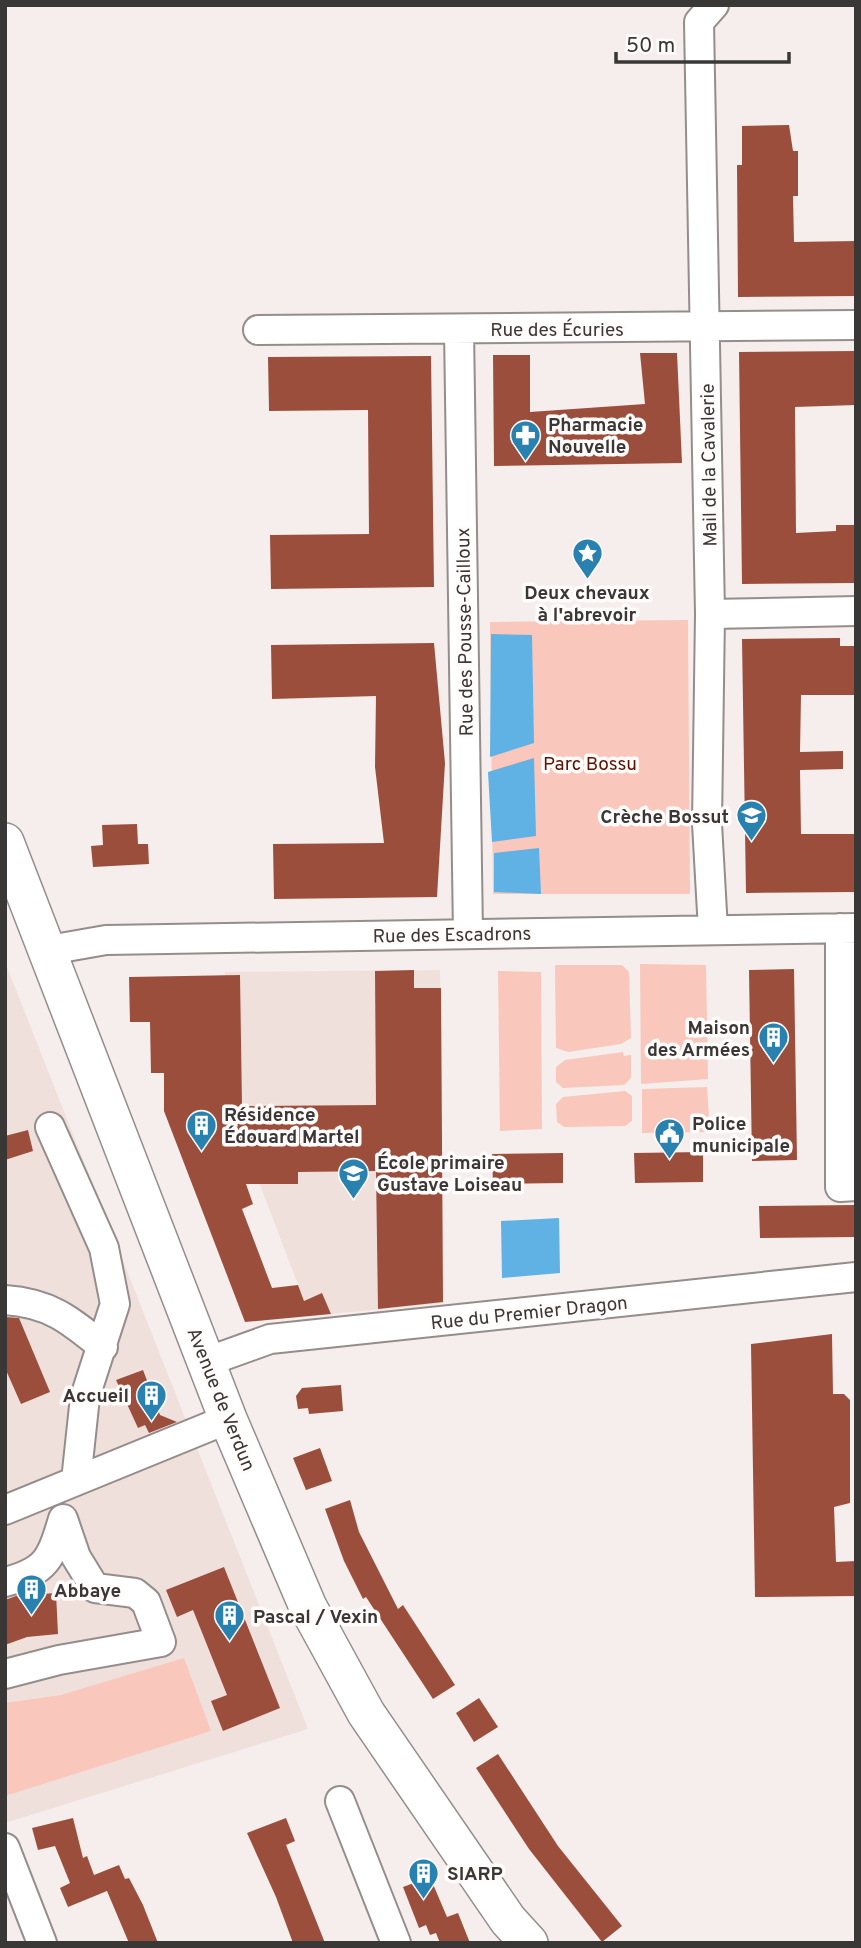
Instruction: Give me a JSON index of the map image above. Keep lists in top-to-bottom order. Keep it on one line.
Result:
{"streets":{"main road":["Avenue de Verdun"],"street":["Rue des Écuries","Mail de la Cavalerie","Rue des Pousse-Cailloux","Rue des Escadrons","Rue du Premier Dragon"]},"crossings":[["Rue des Écuries","Mail de la Cavalerie"],["Rue des Écuries","Rue des Pousse-Cailloux"],["Mail de la Cavalerie","Rue des Escadrons"],["Rue des Pousse-Cailloux","Rue des Escadrons"],["Rue des Escadrons","Avenue de Verdun"],["Rue du Premier Dragon","Avenue de Verdun"]],"parks":["Parc Bossu"],"places":{"pharmacy":["Pharmacie Nouvelle"],"place":["Deux chevaux à l'abrevoir"],"school or university":["Crèche Bossut","École primaire Gustave Loiseau"],"building":["Maison des Armées","Résidence Édouard Martel","Accueil","Abbaye","Pascal / Vexin","SIARP"],"public building":["Police municipale"]},"scale_bar":"50 m"}
